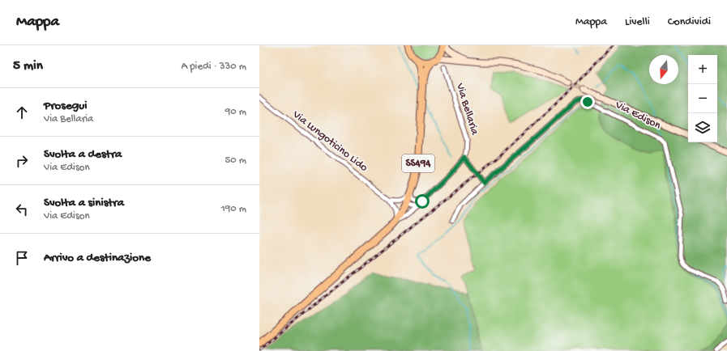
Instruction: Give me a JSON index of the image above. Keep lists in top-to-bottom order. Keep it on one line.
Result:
{"streets":{"main road":["SS494"],"street":["Via Bellaria","Via Edison","Via Lungoticino Lido"]},"north":"bottom","page":{"header":"Mappa","nav":["Mappa","Livelli","Condividi"],"heading":["5 min","A piedi · 330 m"],"map_buttons":["+","−"],"list":[["Prosegui","Via Bellaria","90 m"],["Svolta a destra","Via Edison","50 m"],["Svolta a sinistra","Via Edison","190 m"],"Arrivo a destinazione"]}}
